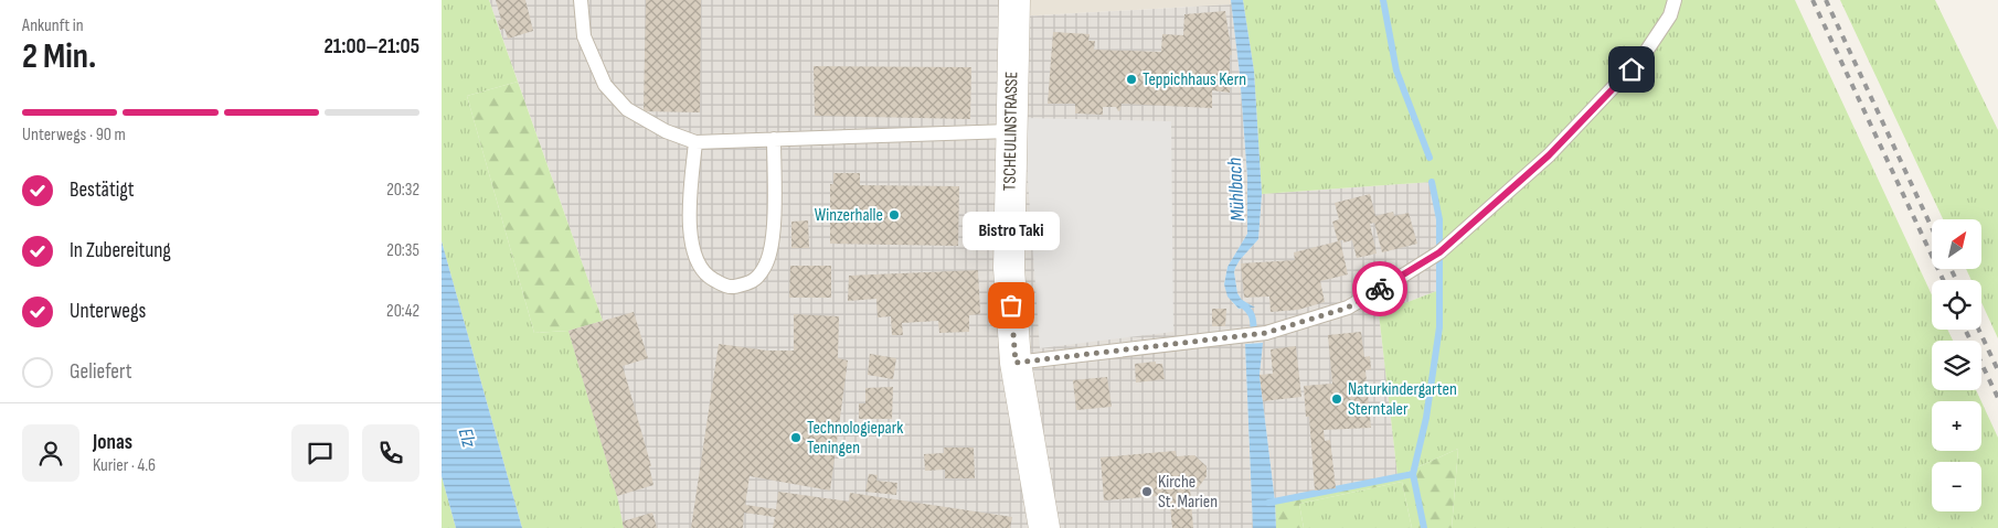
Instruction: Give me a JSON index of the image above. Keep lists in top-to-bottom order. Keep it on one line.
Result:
{"streets":{"street":["TSCHEULINSTRASSE"]},"water":["Mühlbach","Elz"],"places":["Teppichhaus Kern","Winzerhalle","Bistro Taki","Naturkindergarten Sterntaler","Technologiepark Teningen","Kirche St. Marien"],"north":"top right","page":{"heading":["2 Min.","Ankunft in","21:00–21:05"],"panel":["Jonas","Kurier · 4.6"],"bar":"Unterwegs · 90 m","list":[["Bestätigt","20:32"],["In Zubereitung","20:35"],["Unterwegs","20:42"],"Geliefert"],"bubble":"Bistro Taki","map_buttons":["+","−"]}}
